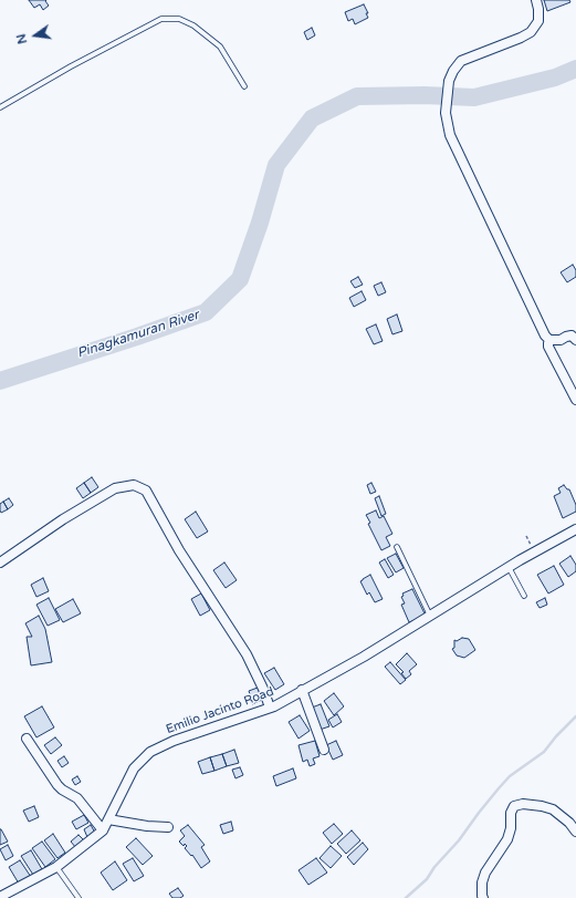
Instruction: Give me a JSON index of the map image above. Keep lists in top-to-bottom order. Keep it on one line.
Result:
{"streets":{"street":["Emilio Jacinto Road"]},"water":["Pinagkamuran River"],"north":"left"}
